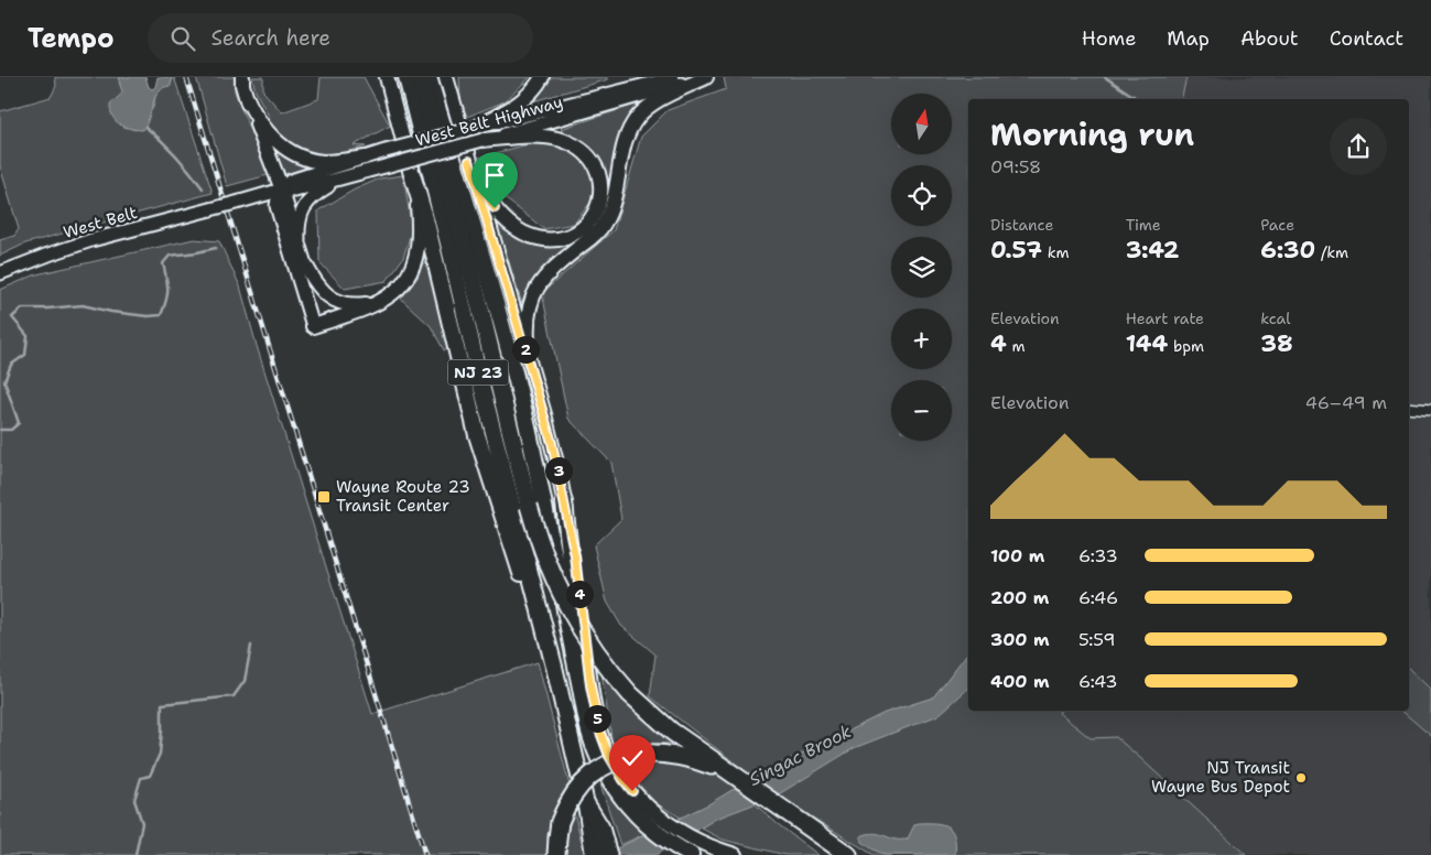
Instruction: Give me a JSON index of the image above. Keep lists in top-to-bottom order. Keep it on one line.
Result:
{"streets":{"highway":["NJ 23"],"main road":["West Belt Highway","West Belt"]},"crossings":[["West Belt Highway","West Belt"]],"water":["Singac Brook"],"places":{"transit":["Wayne Route 23 Transit Center"],"other":["NJ Transit Wayne Bus Depot"]},"north":"top","page":{"header":"Tempo","search":"Search here","nav":["Home","Map","About","Contact"],"map_buttons":["+","−"],"heading":["Morning run","09:58"],"stats":[["Distance","0.57 km"],["Time","3:42"],["Pace","6:30 /km"],["Elevation","4 m"],["Heart rate","144 bpm"],["kcal","38"]],"pins":["2","3","4","5"],"chart":["Elevation","46–49 m"],"list":[{"name":"100 m","note":"6:33"},{"name":"200 m","note":"6:46"},{"name":"300 m","note":"5:59"},{"name":"400 m","note":"6:43"}]}}
